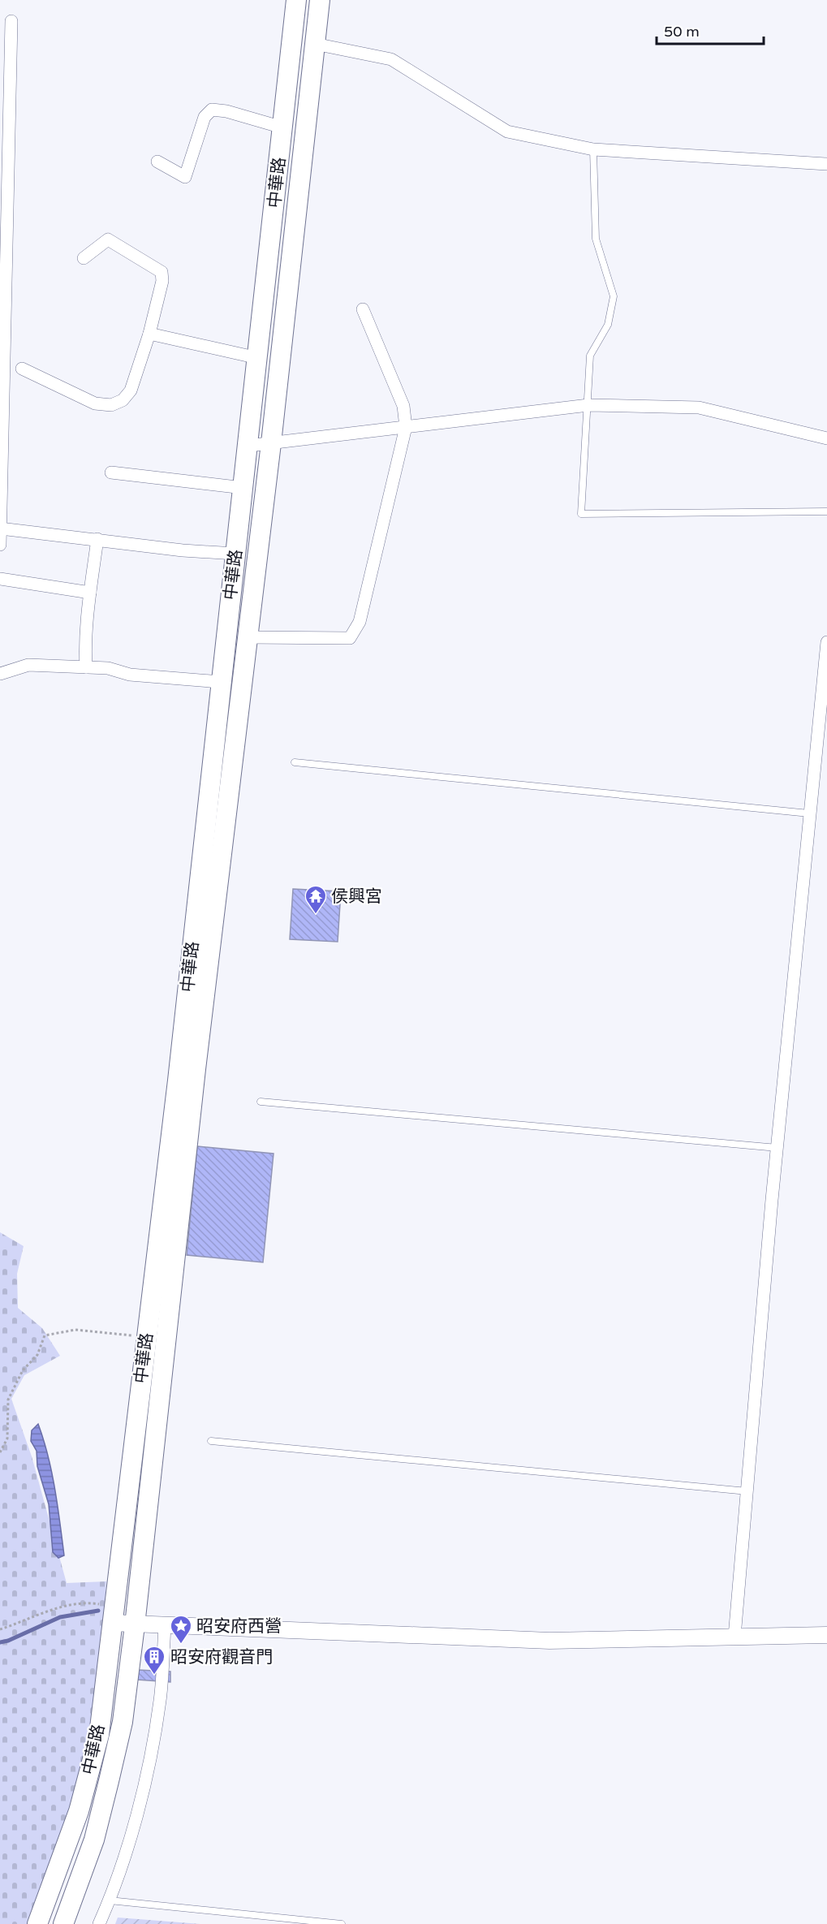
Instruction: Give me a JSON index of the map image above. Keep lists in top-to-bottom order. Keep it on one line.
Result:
{"streets":{"main road":["中華路"]},"places":{"temple":["侯興宮"],"place":["昭安府西營"],"building":["昭安府觀音門"]},"scale_bar":"50 m"}
